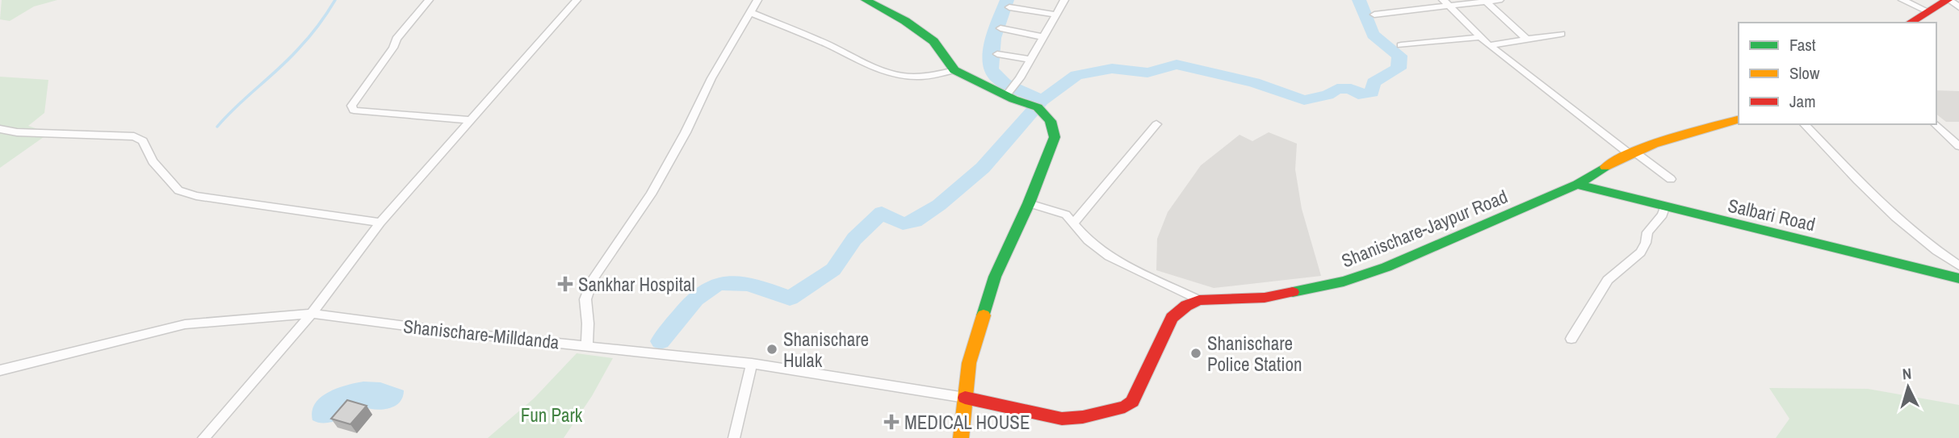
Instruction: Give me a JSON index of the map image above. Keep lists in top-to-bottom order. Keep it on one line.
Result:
{"streets":{"street":["Salbari Road","Shanischare-Jaypur Road","Shanischare-Milldanda"]},"crossings":[["Salbari Road","Shanischare-Jaypur Road"],["Shanischare-Jaypur Road","Shanischare-Milldanda"]],"parks":["Fun Park"],"places":{"health":["Sankhar Hospital","MEDICAL HOUSE"],"other":["Shanischare Hulak","Shanischare Police Station"]},"legend":["Fast","Slow","Jam"],"north":"top"}
